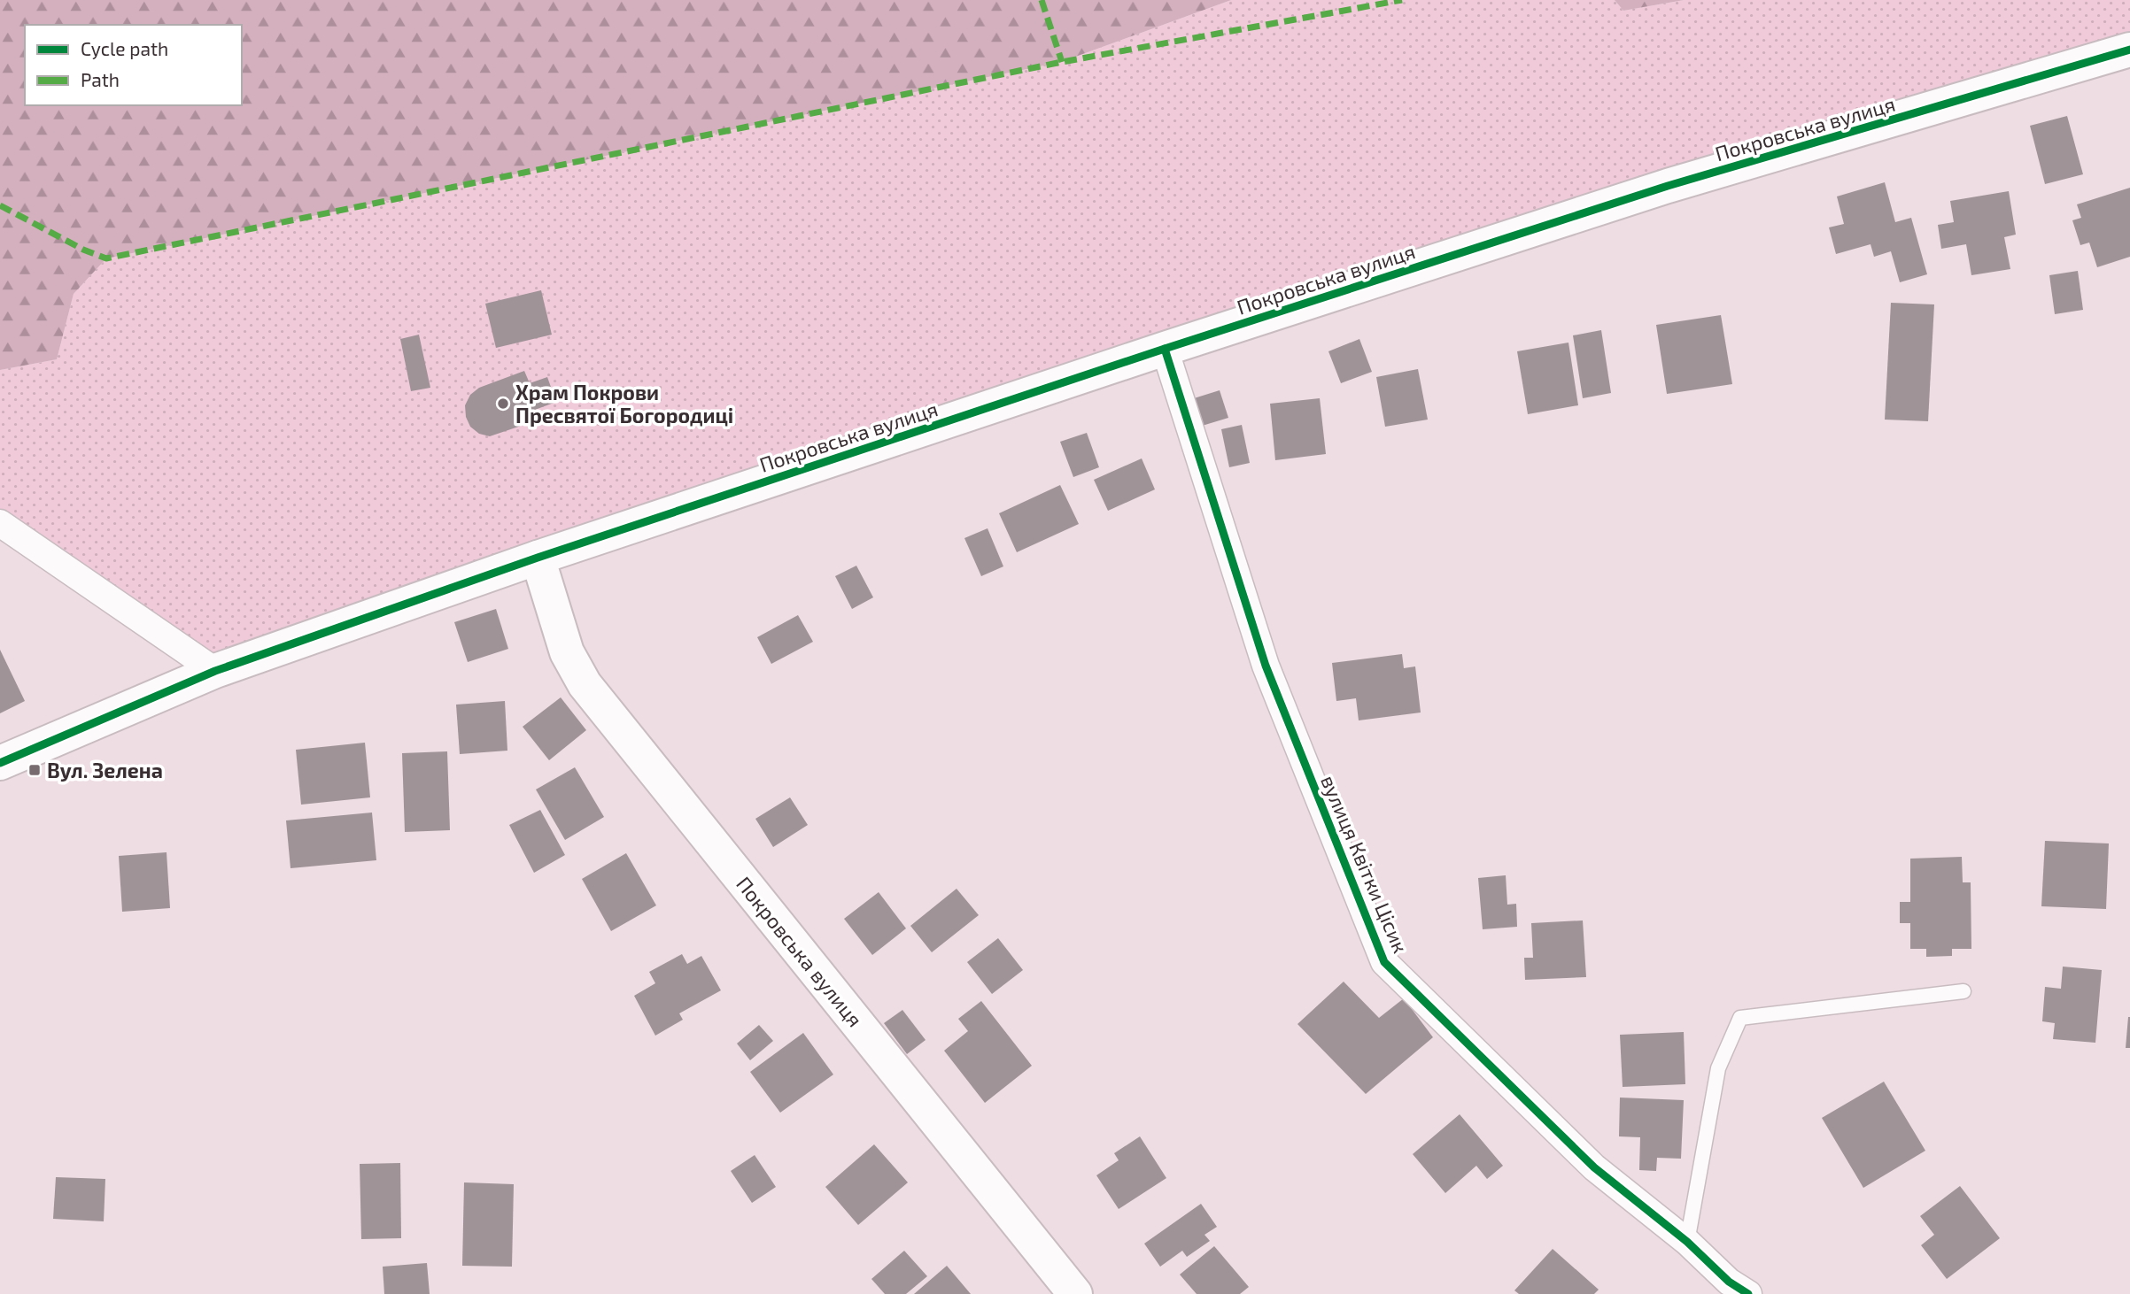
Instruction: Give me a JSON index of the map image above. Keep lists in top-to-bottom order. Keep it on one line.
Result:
{"streets":{"street":["Покровська вулиця","вулиця Квітки Цісик"]},"crossings":[["Покровська вулиця","вулиця Квітки Цісик"]],"places":{"other":["Храм Покрови Пресвятої Богородиці"],"transit":["Вул. Зелена"]},"legend":["Cycle path","Path"]}
